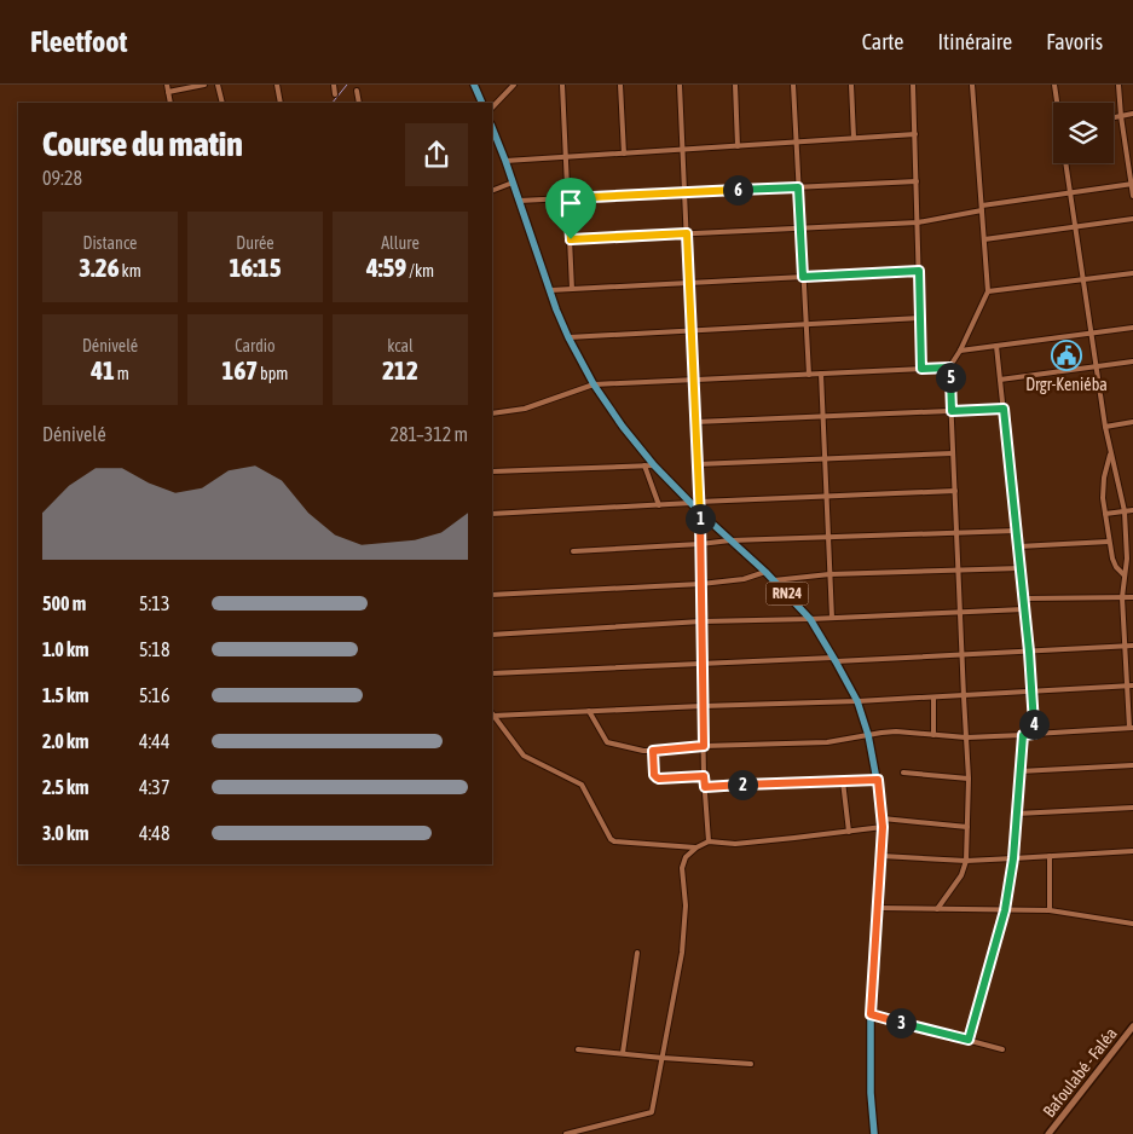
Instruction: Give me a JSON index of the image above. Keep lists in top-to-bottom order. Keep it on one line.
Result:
{"streets":{"main road":["RN24","Bafoulabé - Faléa"]},"places":{"public building":["Drgr-Keniéba"]},"page":{"header":"Fleetfoot","nav":["Carte","Itinéraire","Favoris"],"heading":["Course du matin","09:28"],"pins":["6","5","1","4","2","3"],"stats":[["Distance","3.26 km"],["Durée","16:15"],["Allure","4:59 /km"],["Dénivelé","41 m"],["Cardio","167 bpm"],["kcal","212"]],"chart":["Dénivelé","281–312 m"],"list":[{"name":"500 m","note":"5:13"},{"name":"1.0 km","note":"5:18"},{"name":"1.5 km","note":"5:16"},{"name":"2.0 km","note":"4:44"},{"name":"2.5 km","note":"4:37"},{"name":"3.0 km","note":"4:48"}]}}
